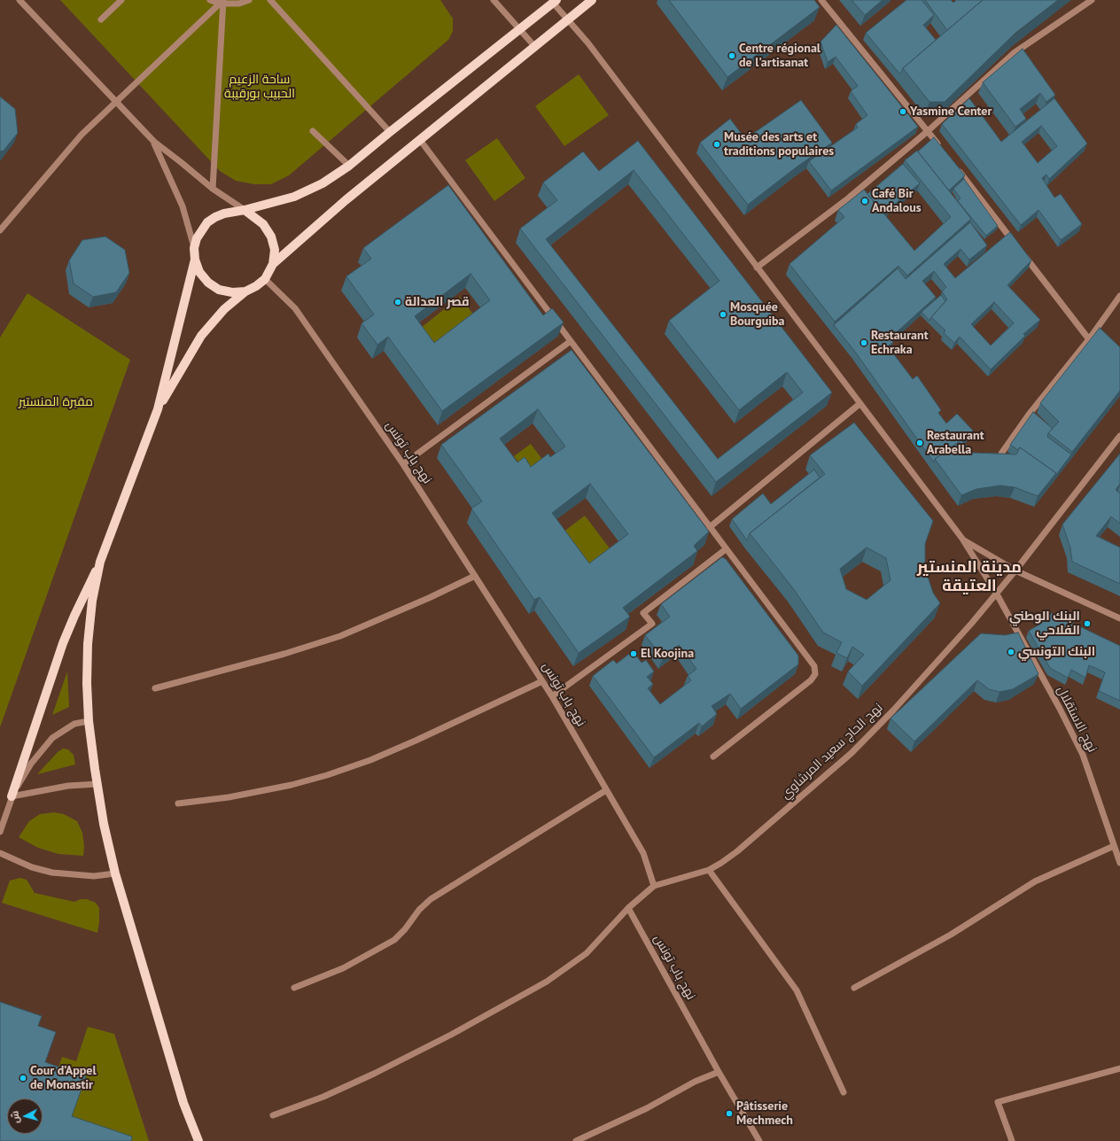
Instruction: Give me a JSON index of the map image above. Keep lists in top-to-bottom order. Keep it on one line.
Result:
{"streets":{"street":["نهج باب تونس","نهج الاستقلال","نهج الحاج سعيد المرشاوي"]},"crossings":[["نهج باب تونس","نهج الحاج سعيد المرشاوي"],["نهج الاستقلال","نهج الحاج سعيد المرشاوي"]],"districts":["مدينة المنستير العتيقة"],"parks":["ساحة الزعيم الحبيب بورقيبة","مقبرة المنستير"],"places":["Centre régional de l'artisanat","Yasmine Center","Musée des arts et traditions populaires","Café Bir Andalous","قصر العدالة","Mosquée Bourguiba","Restaurant Echraka","Restaurant Arabella","البنك الوطني الفلاحي","البنك التونسي","El Koojina","Cour d’Appel de Monastir","Pâtisserie Mechmech"],"north":"left"}
